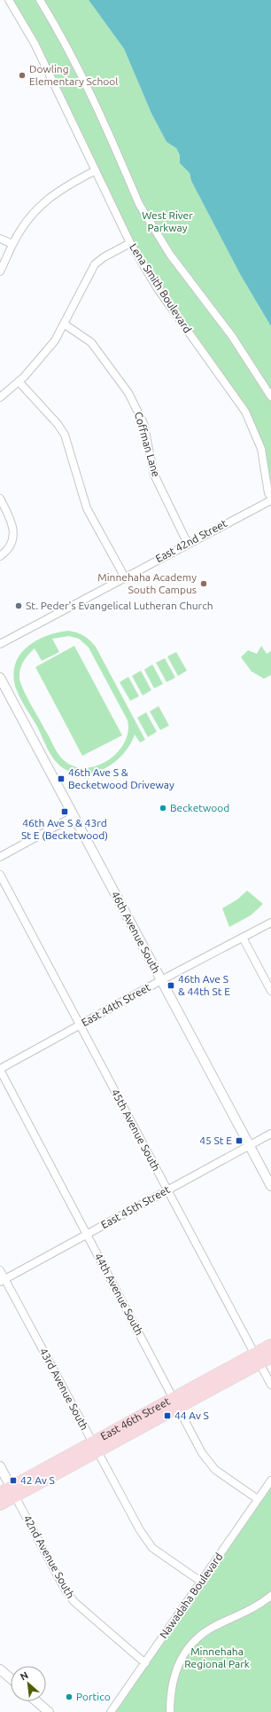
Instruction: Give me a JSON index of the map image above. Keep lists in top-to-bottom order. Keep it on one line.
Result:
{"streets":{"main road":["East 46th Street"],"street":["Lena Smith Boulevard","Coffman Lane","East 42nd Street","46th Avenue South","East 44th Street","45th Avenue South","East 45th Street","44th Avenue South","43rd Avenue South","42nd Avenue South","Nawadaha Boulevard"]},"crossings":[["Coffman Lane","East 42nd Street"],["46th Avenue South","East 44th Street"],["46th Avenue South","East 45th Street"],["East 44th Street","45th Avenue South"],["East 44th Street","44th Avenue South"],["45th Avenue South","East 45th Street"],["45th Avenue South","East 46th Street"],["East 45th Street","44th Avenue South"],["East 45th Street","43rd Avenue South"],["44th Avenue South","East 46th Street"],["44th Avenue South","Nawadaha Boulevard"],["43rd Avenue South","East 46th Street"],["43rd Avenue South","Nawadaha Boulevard"],["East 46th Street","42nd Avenue South"],["42nd Avenue South","Nawadaha Boulevard"]],"parks":["West River Parkway","Minnehaha Regional Park"],"places":{"other":["Dowling Elementary School","Minnehaha Academy South Campus","St. Peder's Evangelical Lutheran Church","Becketwood","Portico"],"transit":["46th Ave S & Becketwood Driveway","46th Ave S & 43rd St E (Becketwood)","46th Ave S & 44th St E","45 St E","44 Av S","42 Av S"]},"north":"top left"}
